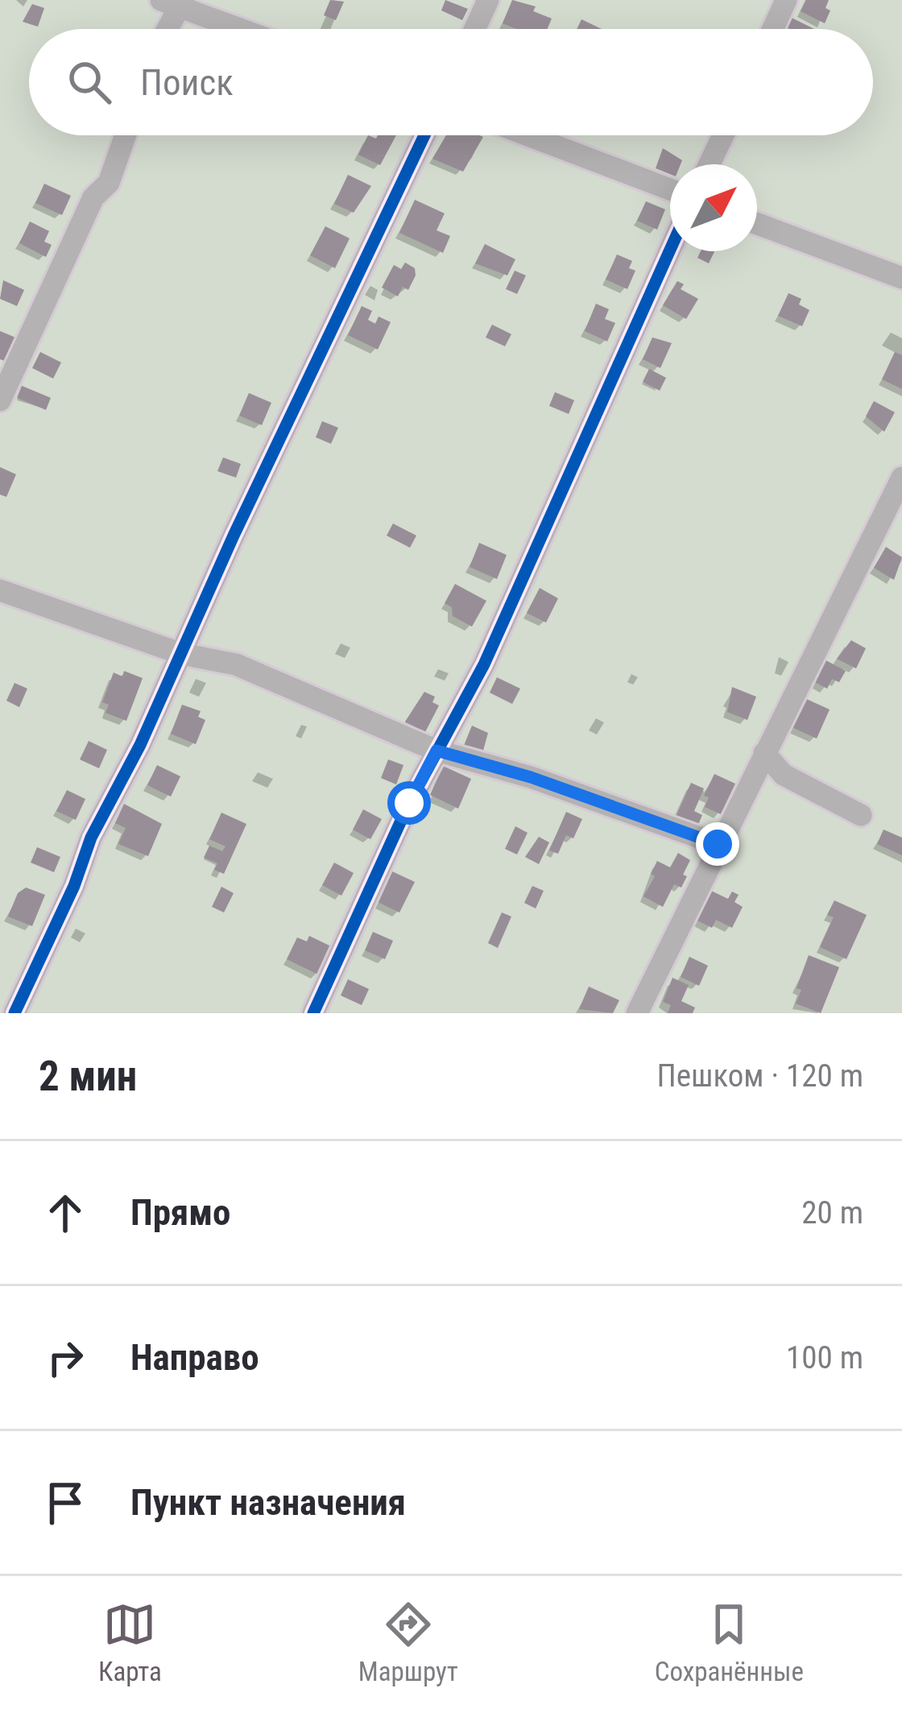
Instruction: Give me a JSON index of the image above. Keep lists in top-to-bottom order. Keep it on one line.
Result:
{"north":"top right","page":{"search":"Поиск","heading":["2 мин","Пешком · 120 m"],"list":[["Прямо","20 m"],["Направо","100 m"],"Пункт назначения"],"nav":["Карта","Маршрут","Сохранённые"]}}
